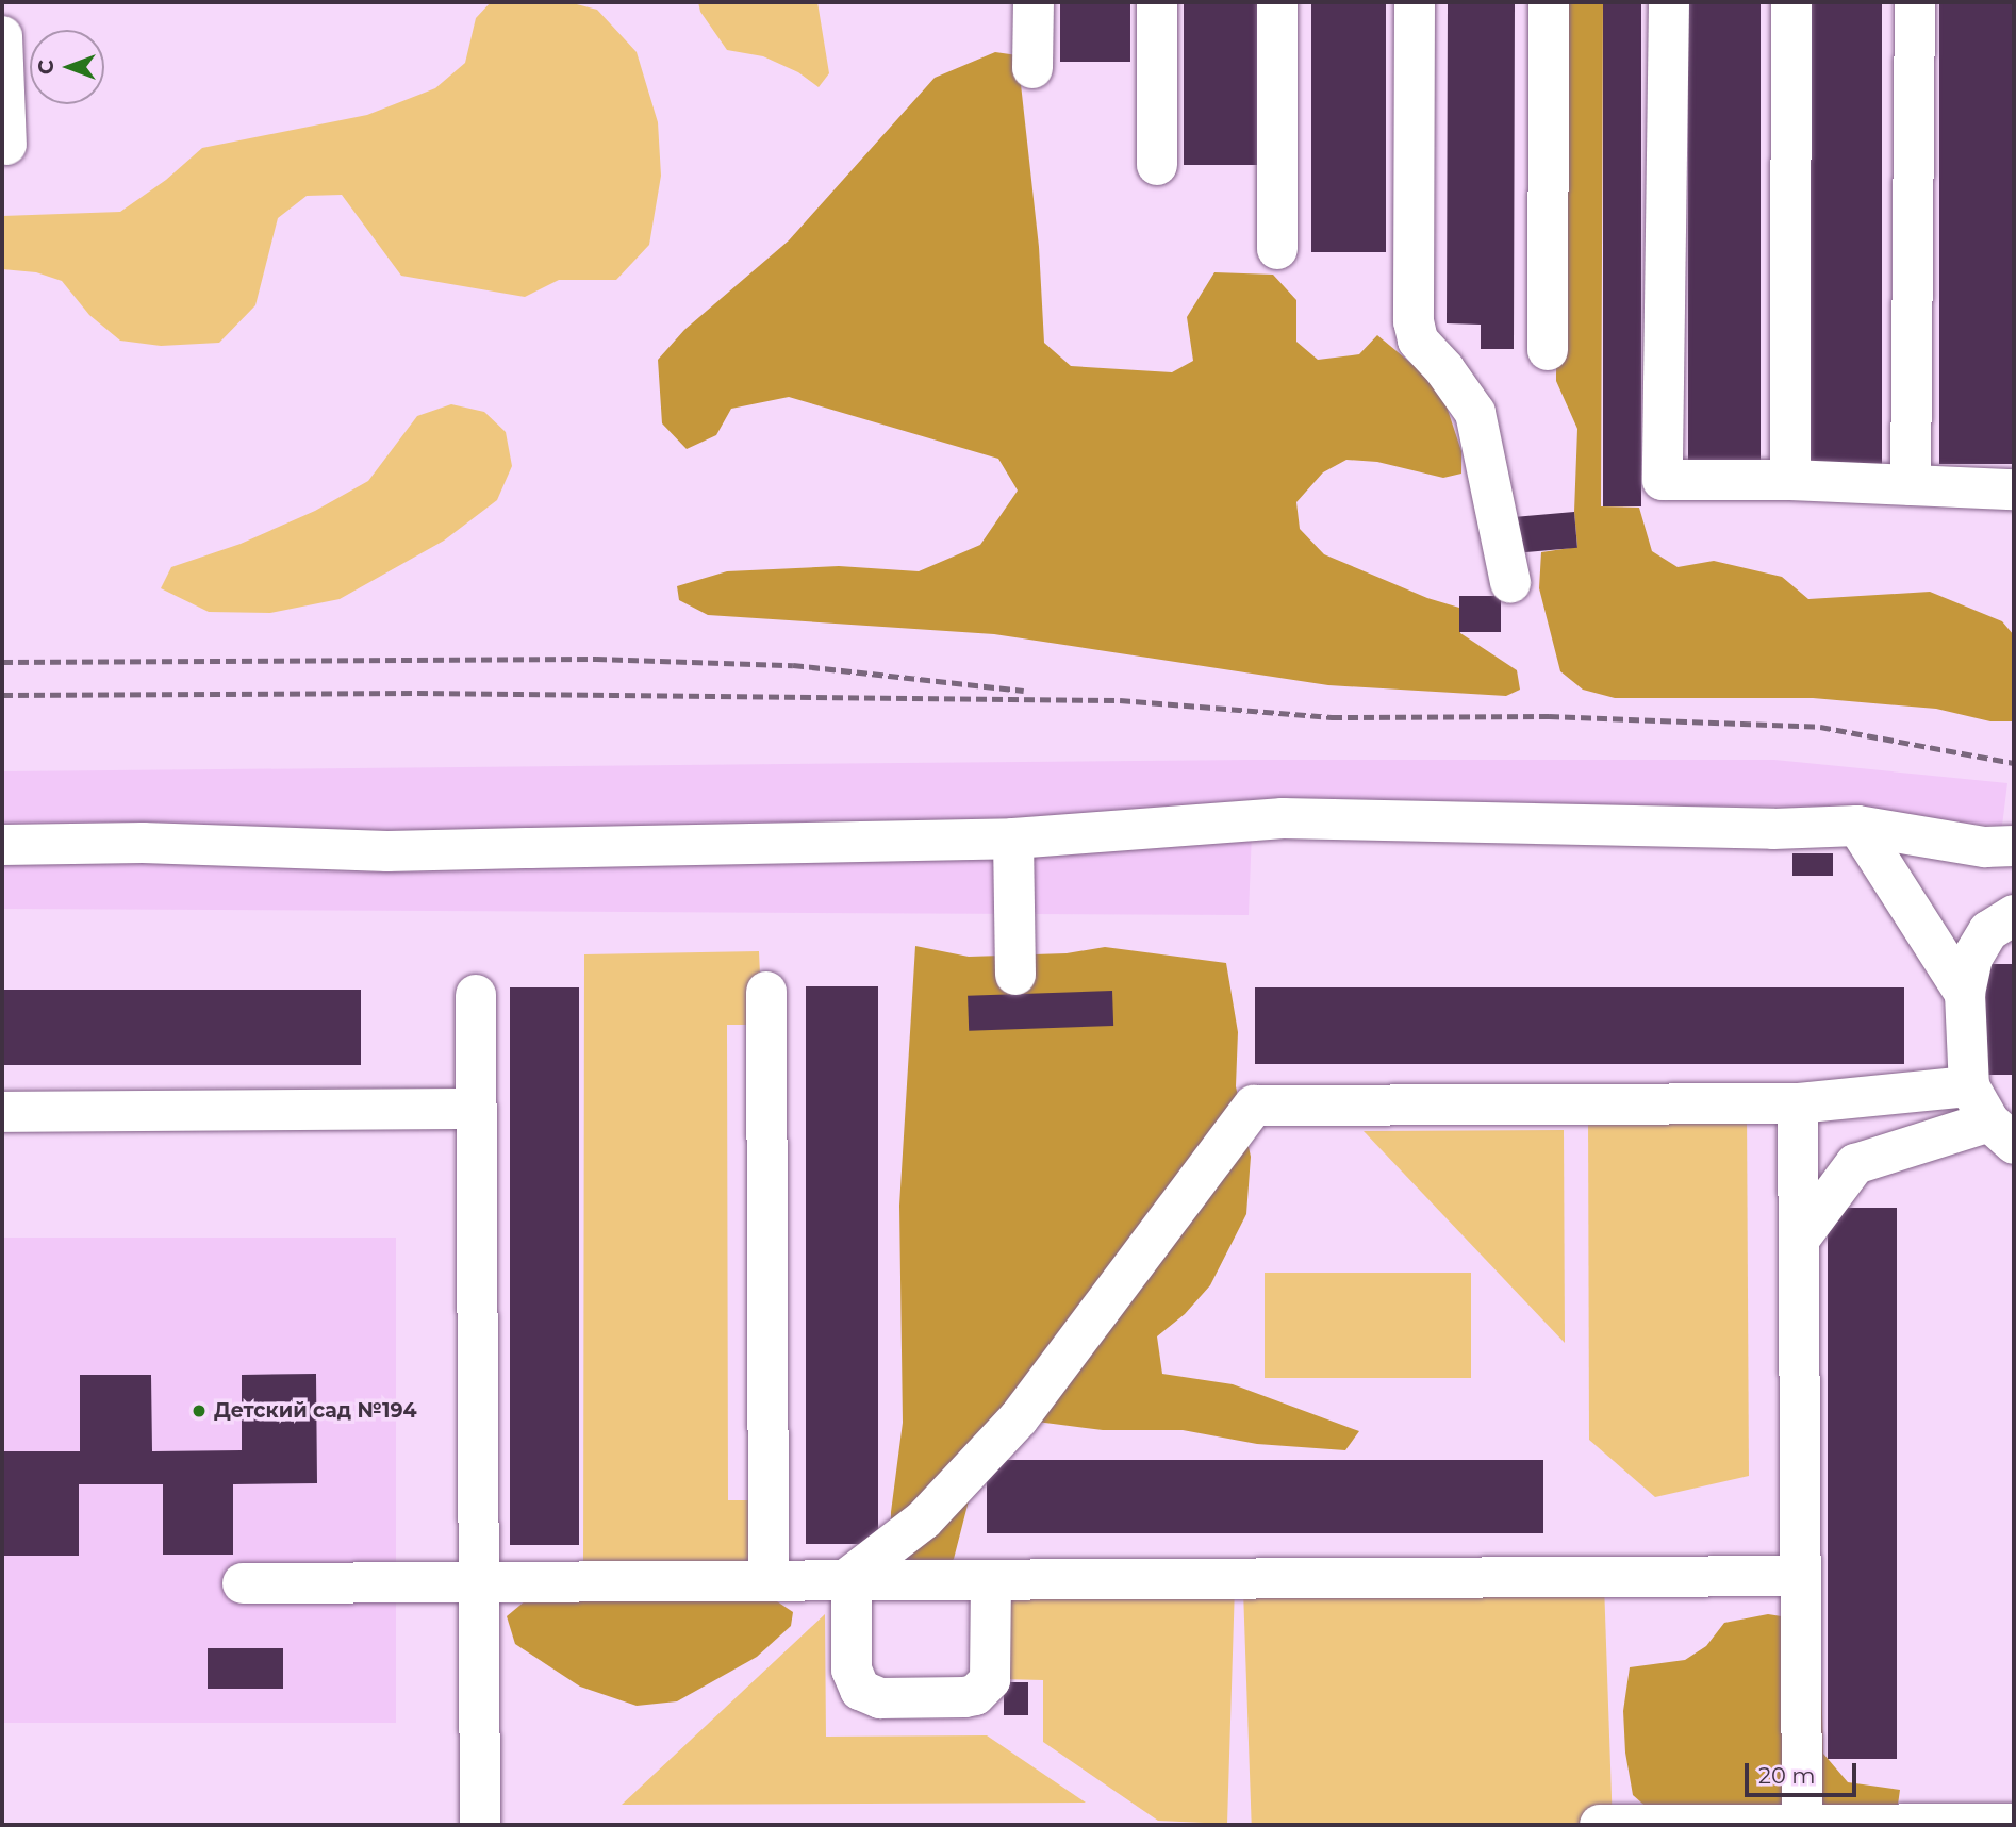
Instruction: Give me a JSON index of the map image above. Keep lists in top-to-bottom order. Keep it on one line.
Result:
{"places":["Детский сад №194"],"scale_bar":"20 m","north":"left"}
